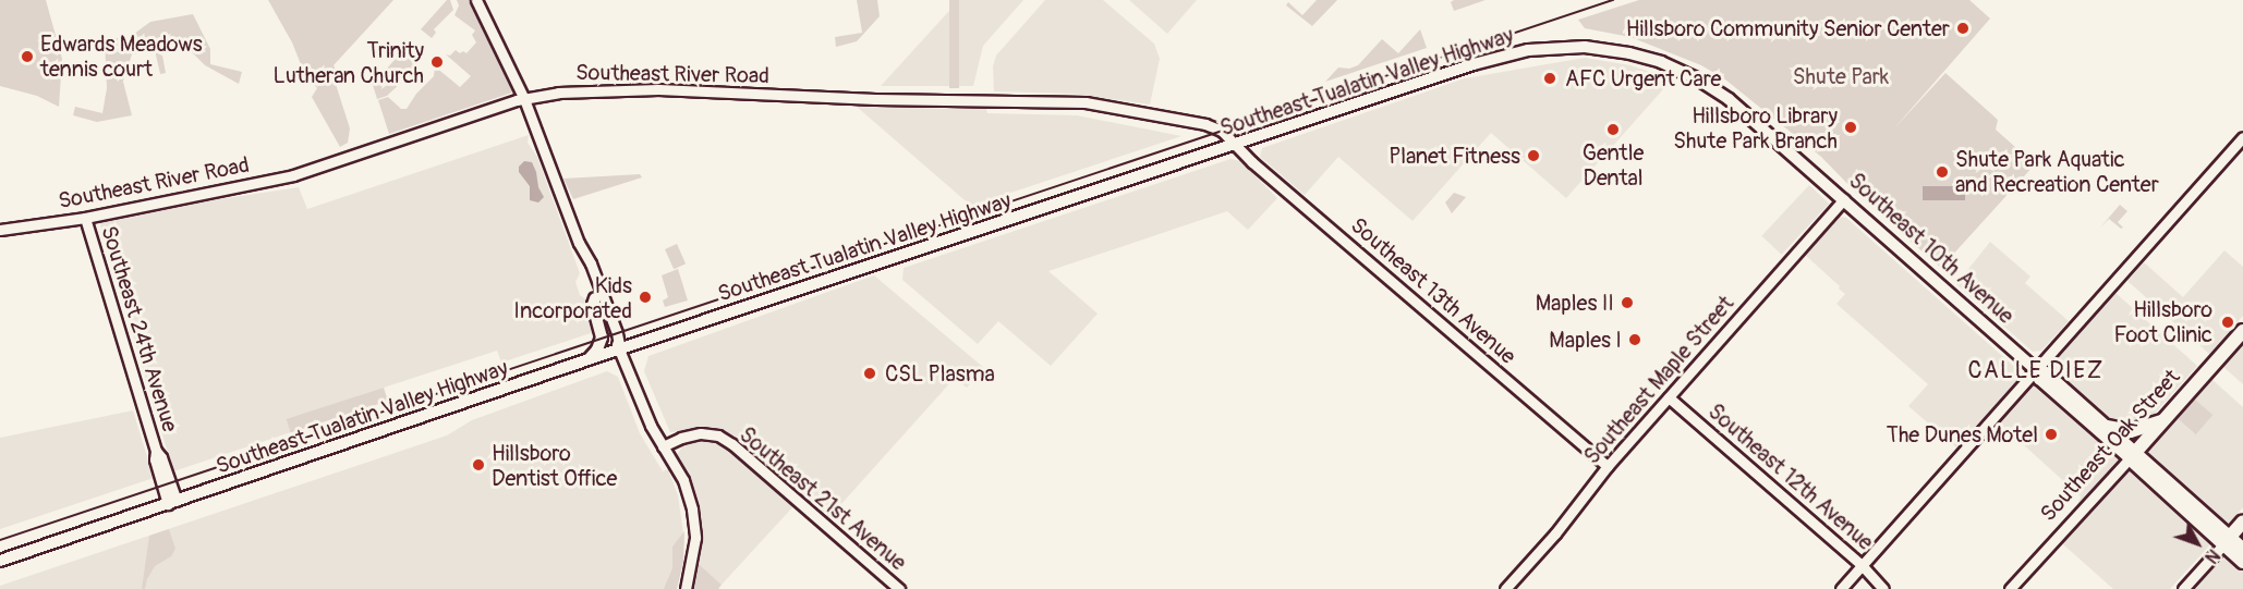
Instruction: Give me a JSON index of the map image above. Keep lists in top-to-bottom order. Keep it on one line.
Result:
{"streets":{"highway":["Southeast 10th Avenue","Southeast Oak Street"],"main road":["Southeast Tualatin Valley Highway"],"street":["Southeast River Road","Southeast 13th Avenue","Southeast 24th Avenue","Southeast Maple Street","Southeast 12th Avenue","Southeast 21st Avenue"]},"crossings":[["Southeast River Road","Southeast Tualatin Valley Highway"],["Southeast River Road","Southeast 13th Avenue"],["Southeast River Road","Southeast 24th Avenue"],["Southeast Tualatin Valley Highway","Southeast 10th Avenue"],["Southeast Tualatin Valley Highway","Southeast 13th Avenue"],["Southeast Tualatin Valley Highway","Southeast 24th Avenue"],["Southeast 10th Avenue","Southeast Maple Street"],["Southeast 10th Avenue","Southeast Oak Street"],["Southeast 13th Avenue","Southeast Maple Street"],["Southeast Maple Street","Southeast 12th Avenue"]],"districts":["CALLE DIEZ"],"parks":["Shute Park"],"places":["Hillsboro Community Senior Center","Edwards Meadows tennis court","Trinity Lutheran Church","AFC Urgent Care","Hillsboro Library Shute Park Branch","Gentle Dental","Planet Fitness","Shute Park Aquatic and Recreation Center","Kids Incorporated","Maples II","Hillsboro Foot Clinic","Maples I","CSL Plasma","The Dunes Motel","Hillsboro Dentist Office"],"north":"bottom right"}
